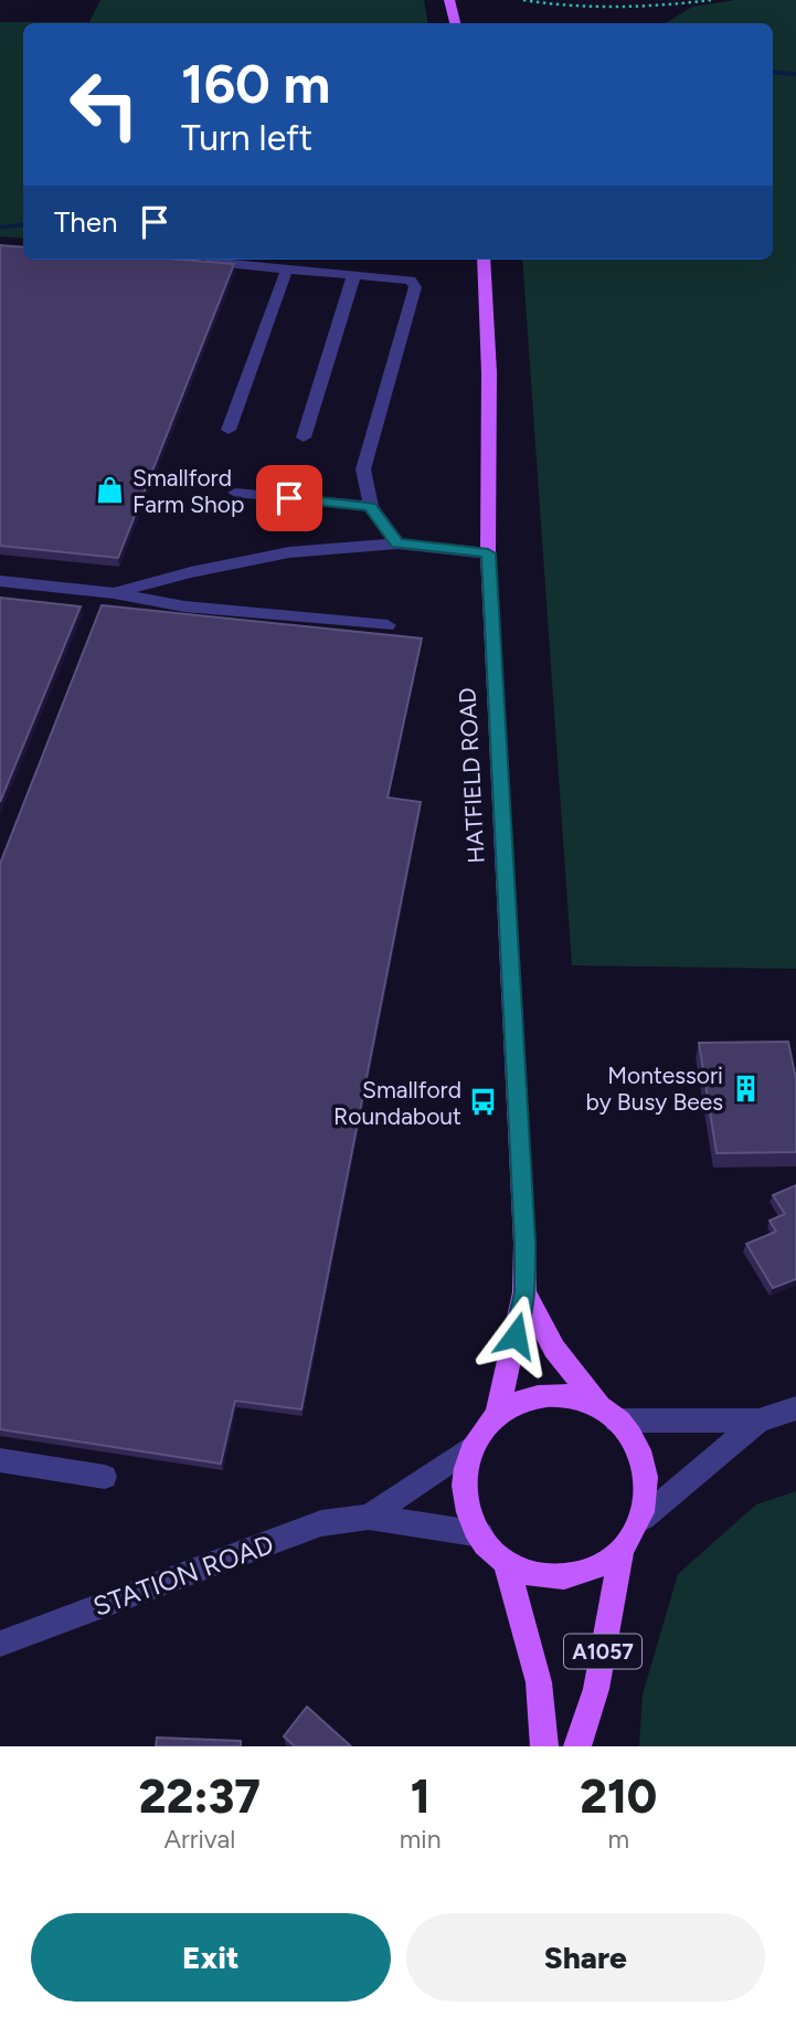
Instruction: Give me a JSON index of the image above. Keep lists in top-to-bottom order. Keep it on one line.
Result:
{"streets":{"main road":["HATFIELD ROAD","A1057"],"street":["STATION ROAD"]},"crossings":[["HATFIELD ROAD","STATION ROAD"],["HATFIELD ROAD","A1057"],["STATION ROAD","A1057"]],"places":{"shop":["Smallford Farm Shop"],"building":["Montessori by Busy Bees"],"bus stop":["Smallford Roundabout"]},"page":{"turn":["160 m","Turn left"],"then":"Then","eta":["22:37","Arrival","1","min","210","m"],"buttons":["Exit","Share"]}}
